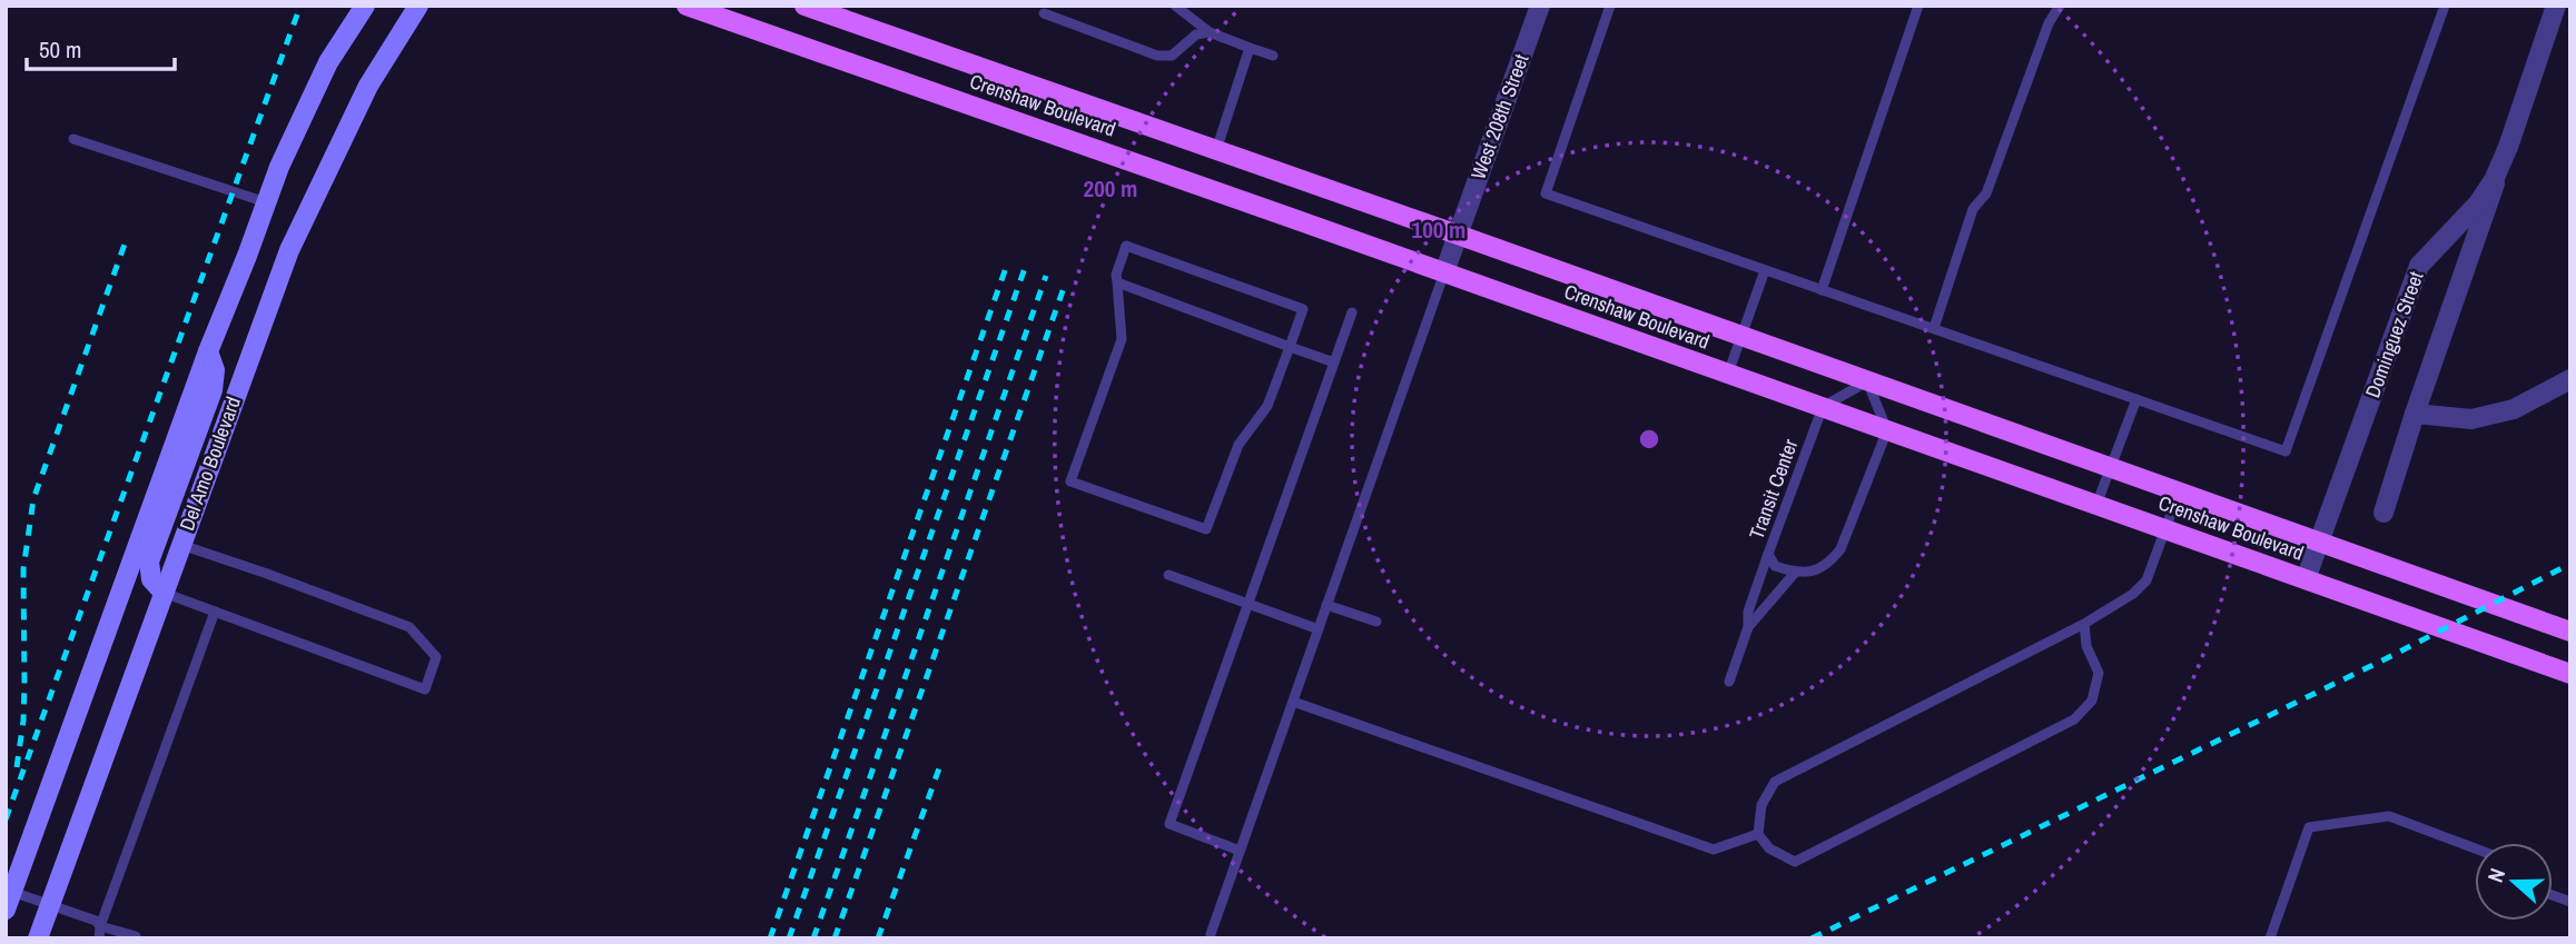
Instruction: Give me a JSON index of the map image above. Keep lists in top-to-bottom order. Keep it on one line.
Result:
{"streets":{"main road":["Crenshaw Boulevard","Del Amo Boulevard"],"street":["West 208th Street","Dominguez Street"],"lane":["Transit Center"]},"crossings":[["Crenshaw Boulevard","West 208th Street"],["Crenshaw Boulevard","Dominguez Street"],["Crenshaw Boulevard","Transit Center"]],"scale_bar":"50 m","north":"left","rings":["200 m","100 m"]}
